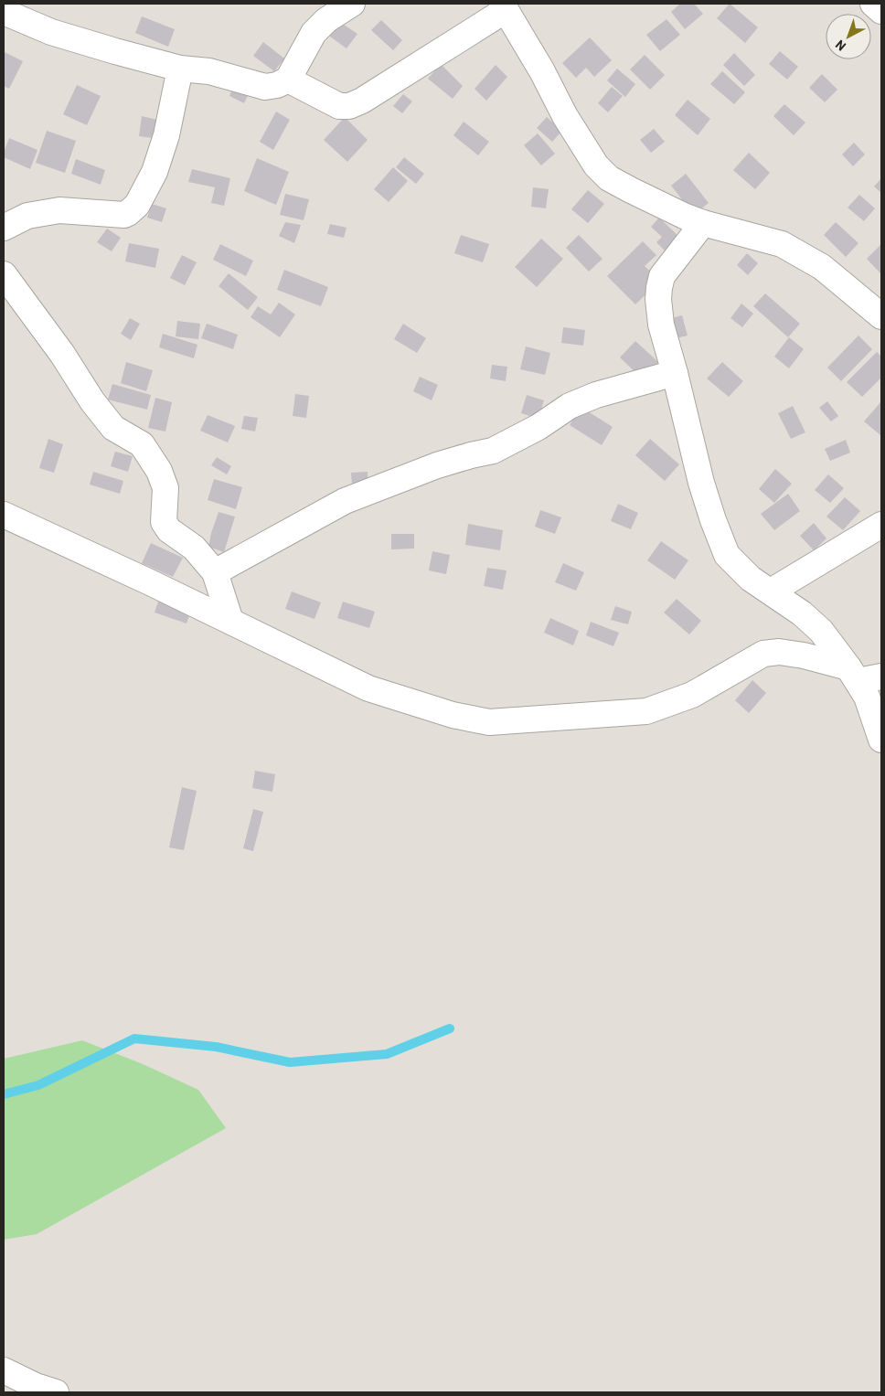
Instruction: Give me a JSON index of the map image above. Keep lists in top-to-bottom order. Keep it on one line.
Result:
{"north":"bottom left"}
